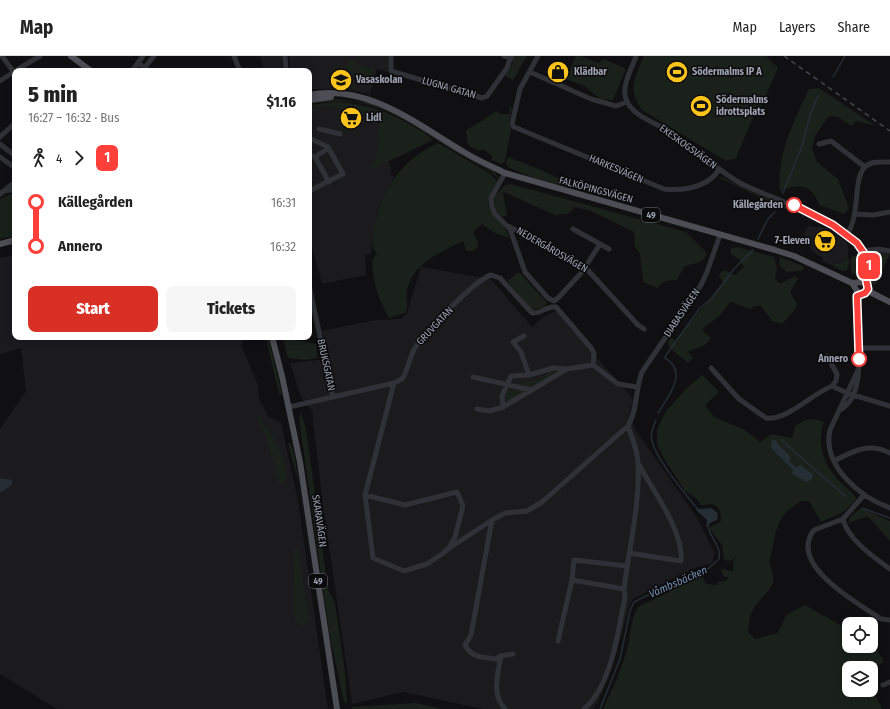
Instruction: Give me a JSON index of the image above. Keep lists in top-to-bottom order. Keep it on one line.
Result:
{"streets":{"main road":["FALKÖPINGSVÄGEN","49","SKARAVÄGEN"],"street":["LUGNA GATAN","EKESKOGSVÄGEN","HARKESVÄGEN","NEDERGÅRDSVÄGEN","DIABASVÄGEN","GRUVGATAN","BRUKSGATAN"]},"crossings":[["EKESKOGSVÄGEN","HARKESVÄGEN"],["EKESKOGSVÄGEN","FALKÖPINGSVÄGEN"],["FALKÖPINGSVÄGEN","DIABASVÄGEN"]],"water":["Våmbsbäcken"],"places":{"shop":["Klädbar"],"sports":["Södermalms IP A","Södermalms idrottsplats"],"school or university":["Vasaskolan"],"supermarket":["Lidl","7-Eleven"],"other":["Källegården","Annero"]},"lines":["bus line 1"],"page":{"header":"Map","nav":["Map","Layers","Share"],"on_map":"1","heading":["5 min","16:27 – 16:32 · Bus","$1.16"],"legs":["4","1"],"list":[{"name":"Källegården","value":"16:31"},{"name":"Annero","value":"16:32"}],"buttons":["Start","Tickets"]}}
